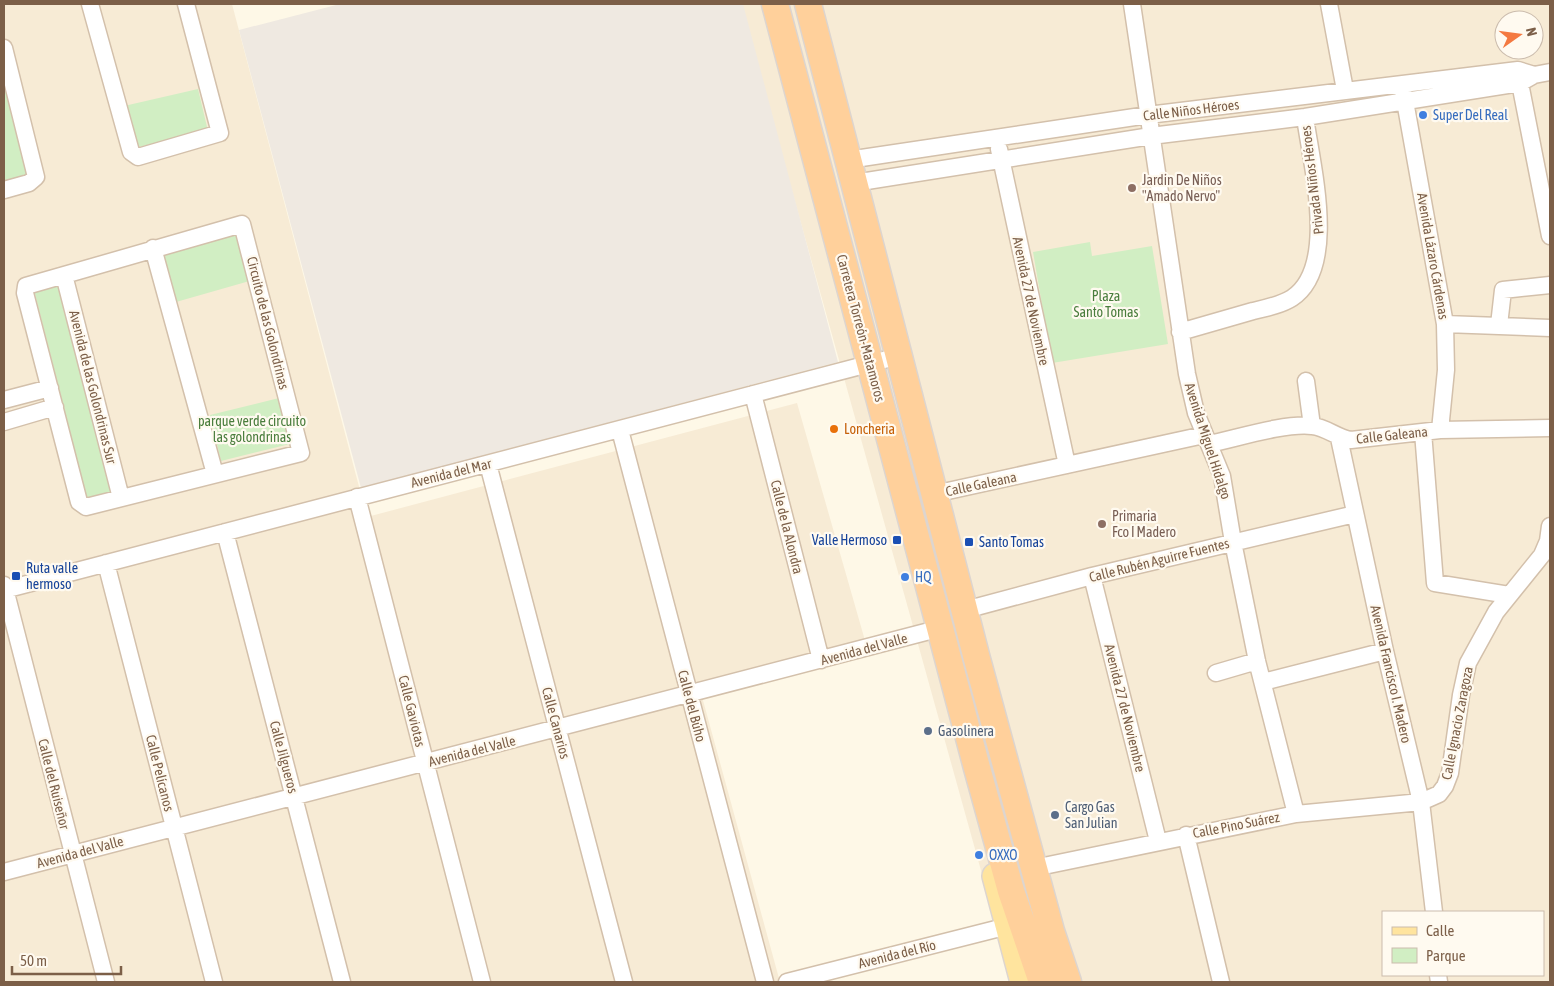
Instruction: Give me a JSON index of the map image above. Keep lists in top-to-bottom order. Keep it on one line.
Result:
{"streets":{"highway":["Carretera Torreón-Matamoros"],"street":["Calle Niños Héroes","Privada Niños Héroes","Avenida Lázaro Cárdenas","Avenida 27 de Noviembre","Circuito de las Golondrinas","Avenida de las Golondrinas Sur","Calle Galeana","Avenida Miguel Hidalgo","Avenida del Mar","Calle de la Alondra","Calle Rubén Aguirre Fuentes","Avenida del Valle","Avenida Francisco I. Madero","Calle del Búho","Calle Gaviotas","Calle Canarios","Calle Ignacio Zaragoza","Calle Jilgueros","Calle Pelícanos","Calle del Ruiseñor","Calle Pino Suárez","Avenida del Río"]},"crossings":[["Calle Niños Héroes","Privada Niños Héroes"],["Calle Niños Héroes","Avenida Lázaro Cárdenas"],["Calle Niños Héroes","Avenida 27 de Noviembre"],["Calle Niños Héroes","Avenida Miguel Hidalgo"],["Privada Niños Héroes","Avenida Miguel Hidalgo"],["Avenida Lázaro Cárdenas","Calle Galeana"],["Avenida 27 de Noviembre","Calle Galeana"],["Avenida 27 de Noviembre","Calle Rubén Aguirre Fuentes"],["Avenida 27 de Noviembre","Calle Pino Suárez"],["Circuito de las Golondrinas","Avenida de las Golondrinas Sur"],["Carretera Torreón-Matamoros","Avenida del Mar"],["Carretera Torreón-Matamoros","Avenida del Valle"],["Calle Galeana","Avenida Miguel Hidalgo"],["Calle Galeana","Avenida Francisco I. Madero"],["Avenida Miguel Hidalgo","Calle Rubén Aguirre Fuentes"],["Avenida Miguel Hidalgo","Calle Pino Suárez"],["Avenida del Mar","Calle de la Alondra"],["Avenida del Mar","Calle del Búho"],["Avenida del Mar","Calle Gaviotas"],["Avenida del Mar","Calle Canarios"],["Avenida del Mar","Calle Jilgueros"],["Avenida del Mar","Calle Pelícanos"],["Avenida del Mar","Calle del Ruiseñor"],["Calle de la Alondra","Avenida del Valle"],["Calle Rubén Aguirre Fuentes","Avenida Francisco I. Madero"],["Avenida del Valle","Calle del Búho"],["Avenida del Valle","Calle Gaviotas"],["Avenida del Valle","Calle Canarios"],["Avenida del Valle","Calle Jilgueros"],["Avenida del Valle","Calle Pelícanos"],["Avenida del Valle","Calle del Ruiseñor"],["Avenida Francisco I. Madero","Calle Pino Suárez"],["Calle Ignacio Zaragoza","Calle Pino Suárez"]],"parks":["Plaza Santo Tomas","parque verde circuito las golondrinas"],"places":{"other":["Super Del Real","Jardin De Niños \"Amado Nervo\"","Loncheria","Primaria Fco I Madero","HQ","Gasolinera","Cargo Gas San Julian","OXXO"],"transit":["Valle Hermoso","Santo Tomas","Ruta valle hermoso"]},"legend":["Calle","Parque"],"scale_bar":"50 m","north":"right"}
